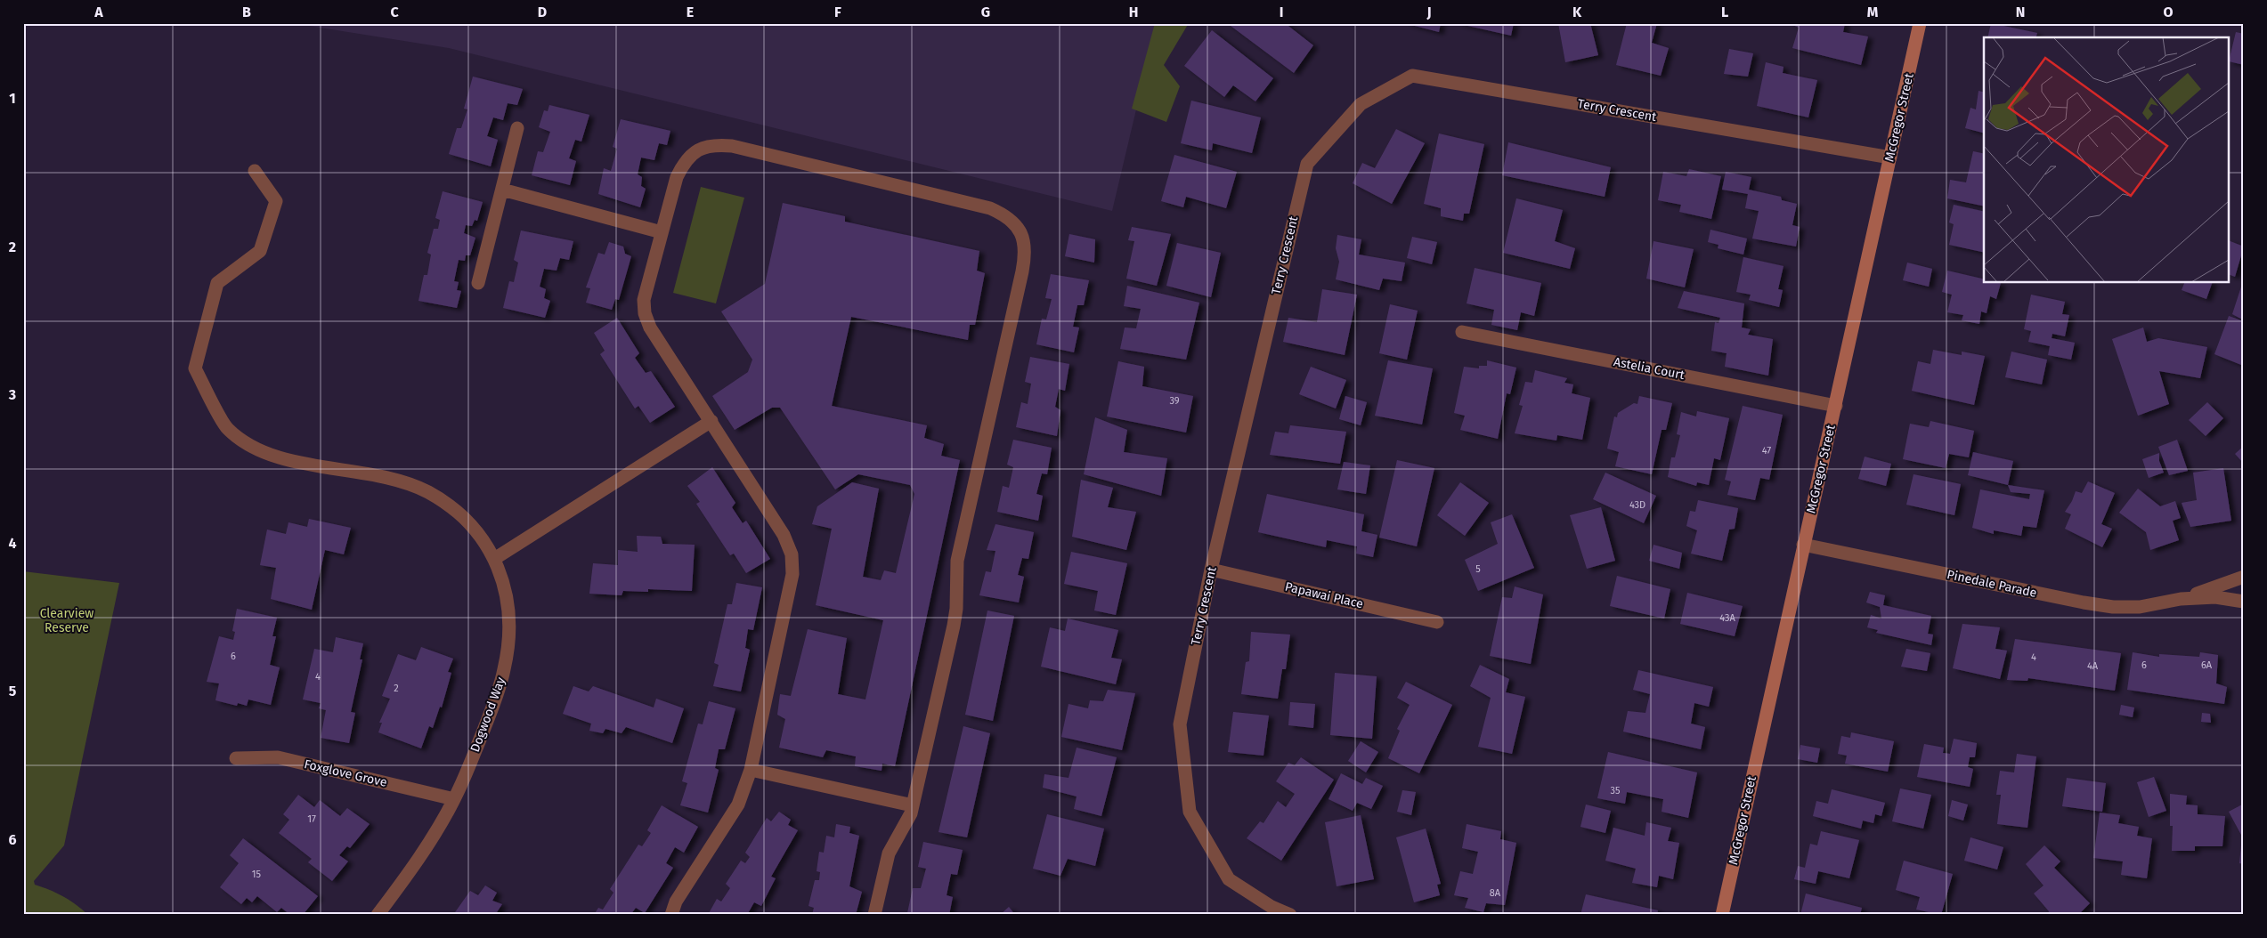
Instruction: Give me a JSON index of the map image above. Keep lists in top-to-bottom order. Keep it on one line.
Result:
{"streets":{"street":["Terry Crescent","McGregor Street","Astelia Court","Pinedale Parade","Papawai Place","Dogwood Way","Foxglove Grove"]},"crossings":[["Terry Crescent","McGregor Street"],["Terry Crescent","Papawai Place"],["McGregor Street","Astelia Court"],["McGregor Street","Pinedale Parade"],["Dogwood Way","Foxglove Grove"]],"parks":["Clearview Reserve"],"house_numbers":["39","47","43D","5","43A","6","4","6","6A","4A","4","2","35","17","15","8A"],"grid":{"columns":["A","B","C","D","E","F","G","H","I","J","K","L","M","N","O"],"rows":["1","2","3","4","5","6"]}}
